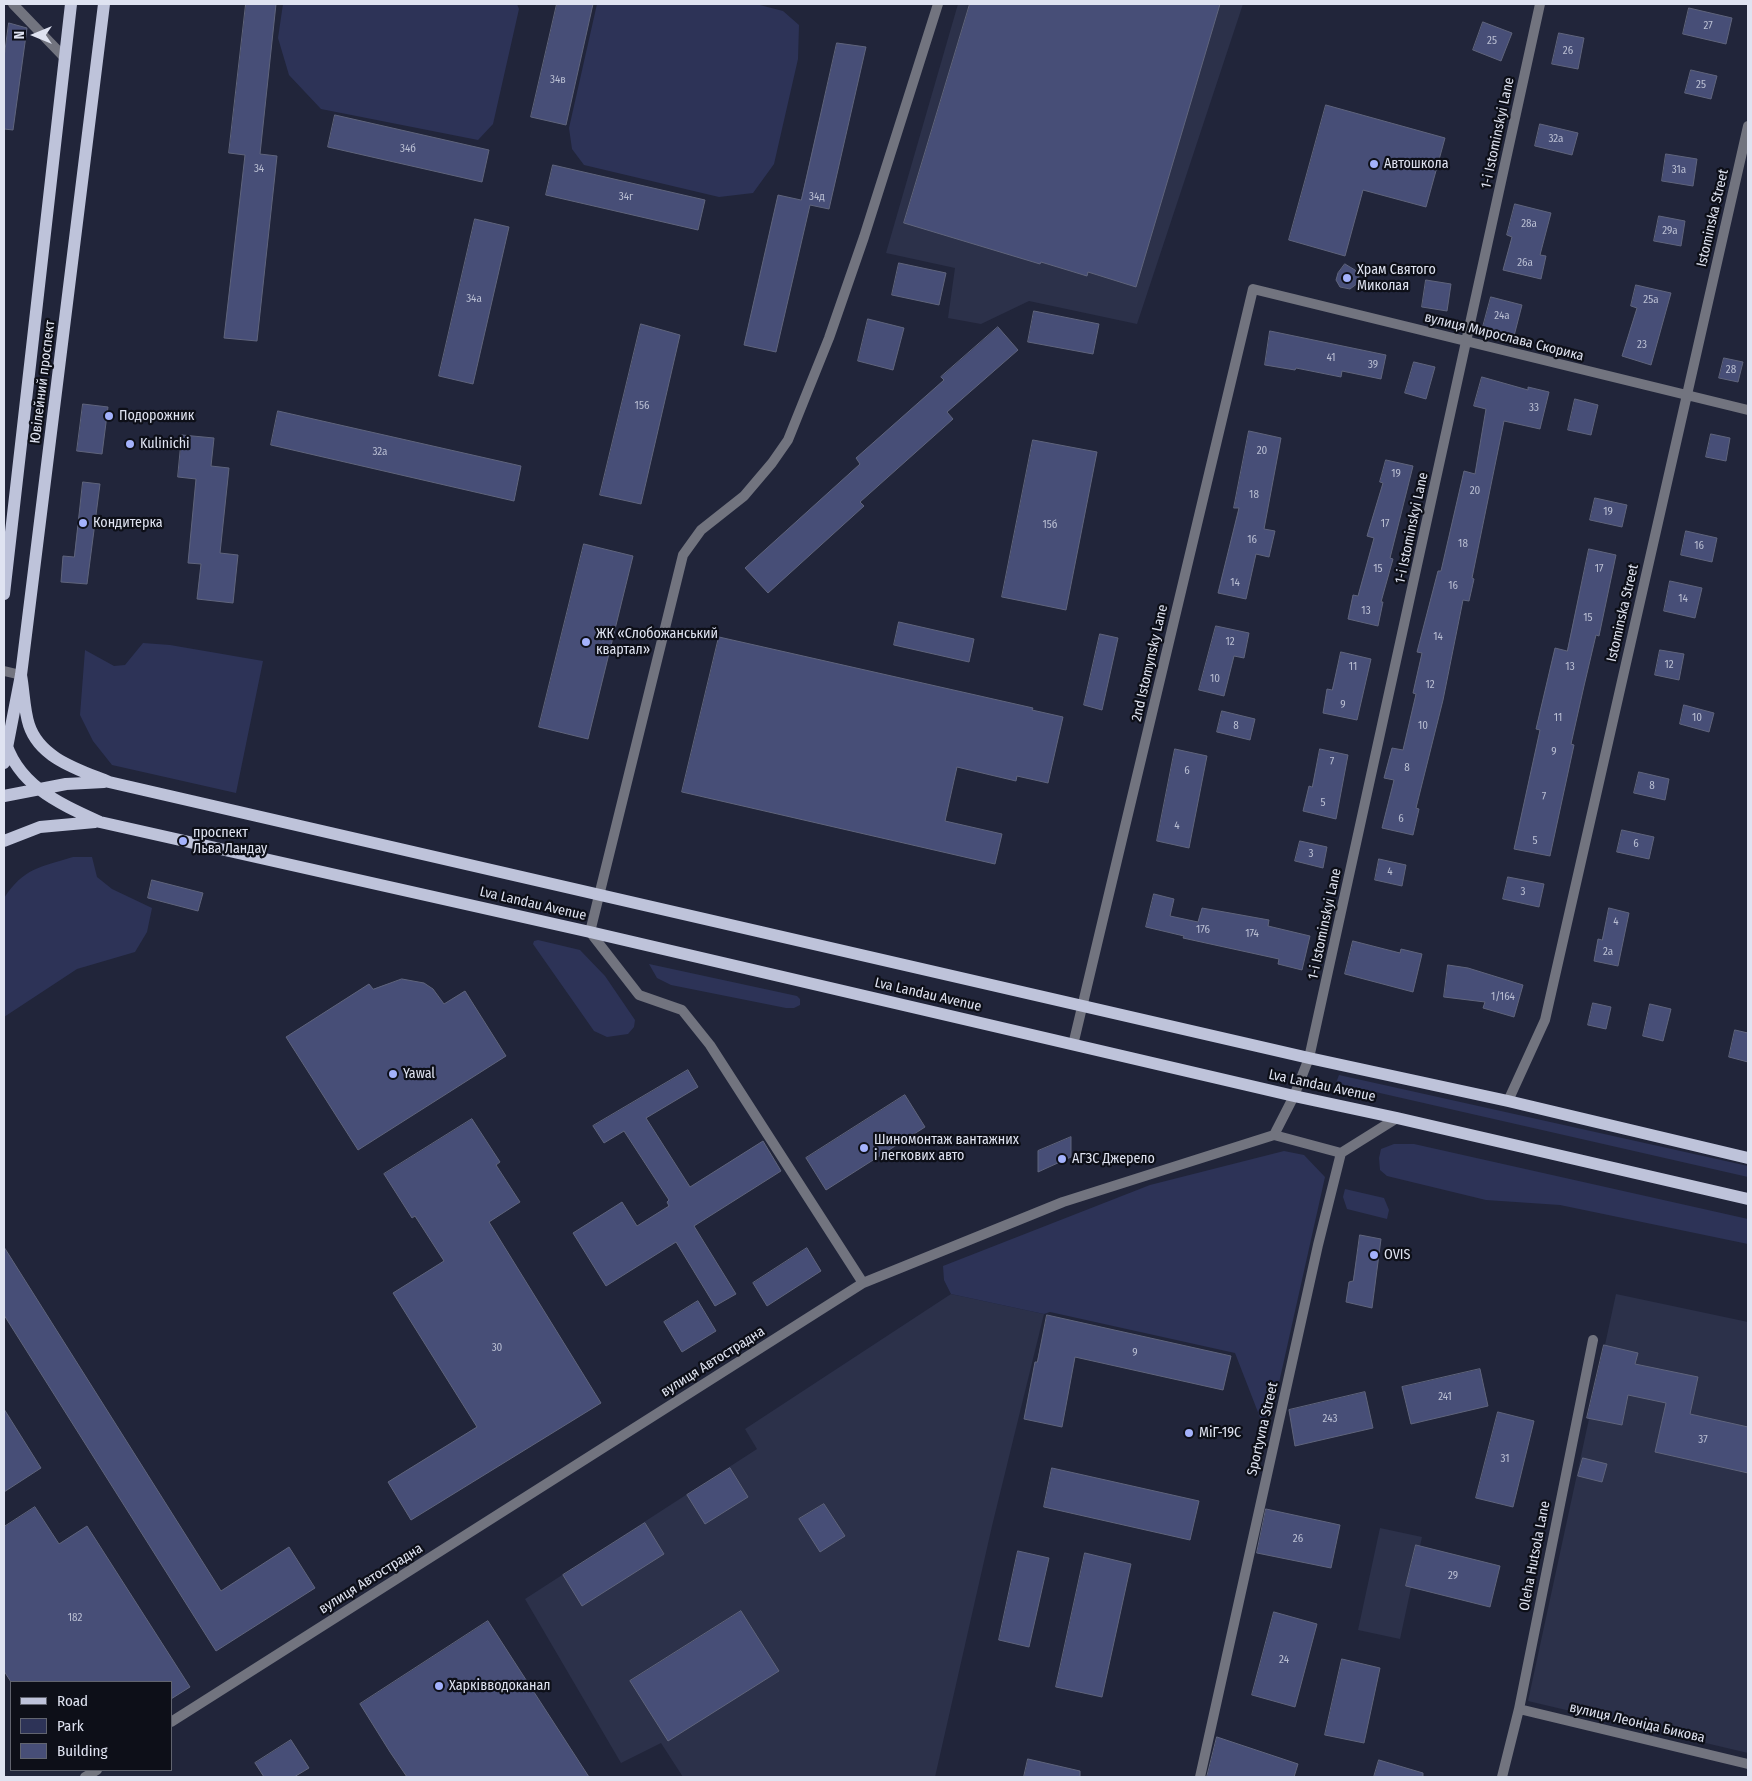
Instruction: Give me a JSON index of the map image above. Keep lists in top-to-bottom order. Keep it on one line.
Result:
{"streets":{"main road":["Ювілейний проспект","Lva Landau Avenue"],"street":["1-i Istominskyi Lane","Istominska Street","вулиця Мирослава Скорика","2nd Istomynsky Lane","вулиця Автострадна","Sportyvna Street","Oleha Hutsola Lane","вулиця Леоніда Бикова"]},"crossings":[["1-i Istominskyi Lane","вулиця Мирослава Скорика"],["1-i Istominskyi Lane","Lva Landau Avenue"],["Istominska Street","вулиця Мирослава Скорика"],["Istominska Street","Lva Landau Avenue"],["вулиця Мирослава Скорика","2nd Istomynsky Lane"],["2nd Istomynsky Lane","Lva Landau Avenue"],["Oleha Hutsola Lane","вулиця Леоніда Бикова"]],"places":["Автошкола","Храм Святого Миколая","Подорожник","Kulinichi","Кондитерка","ЖК «Слобожанський квартал»","проспект Льва Ландау","Yawal","Шиномонтаж вантажних і легкових авто","АГЗС Джерело","OVIS","МіГ-19С","Харківводоканал"],"house_numbers":["27","25","26","34в","25","32а","34б","34","31а","34г","34д","28а","29а","26а","34а","25а","24а","23","41","39","28","156","33","20","32а","19","20","18","19","17","15б","16","18","16","15","17","14","16","14","13","15","14","12","12","11","13","10","12","9","11","10","8","10","9","7","8","6","8","7","5","6","4","5","6","3","4","3","4","176","174","2а","1/164","30","9","241","243","37","31","26","29","182","24"],"legend":["Road","Park","Building"],"north":"left"}
